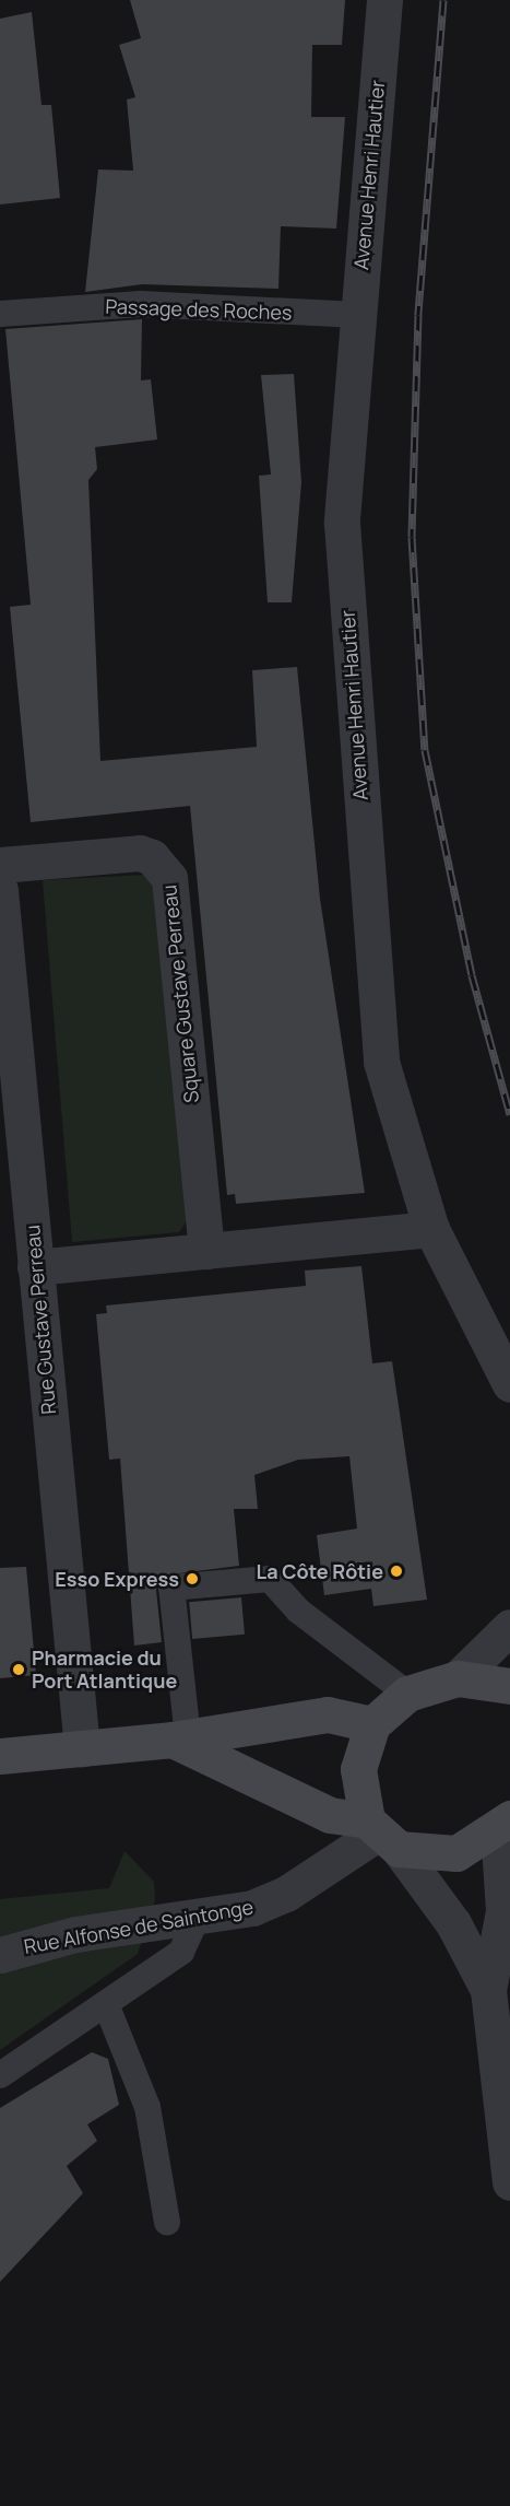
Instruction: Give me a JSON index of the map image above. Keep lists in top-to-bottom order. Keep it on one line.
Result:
{"streets":{"street":["Avenue Henri Hautier","Square Gustave Perreau","Rue Gustave Perreau","Rue Alfonse de Saintonge"],"lane":["Passage des Roches"]},"crossings":[["Avenue Henri Hautier","Passage des Roches"]],"places":["La Côte Rôtie","Esso Express","Pharmacie du Port Atlantique"]}
